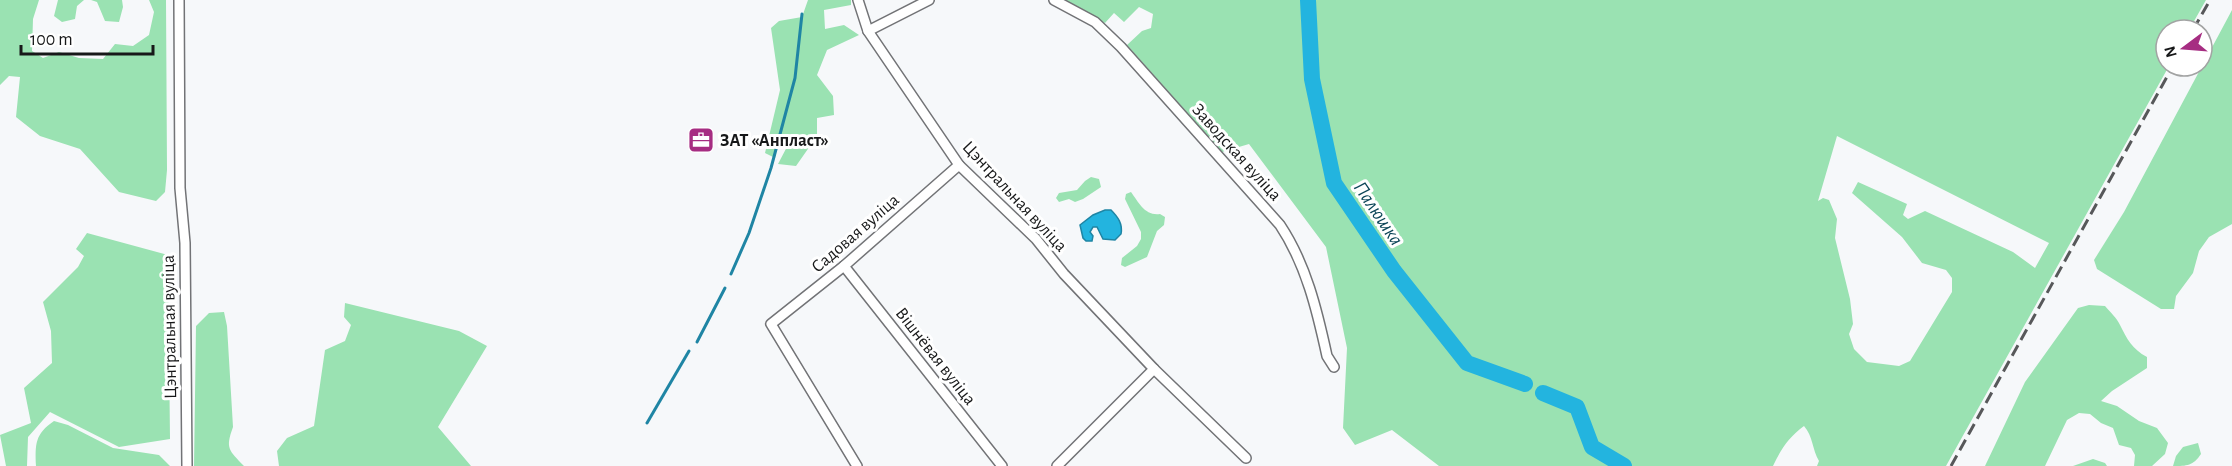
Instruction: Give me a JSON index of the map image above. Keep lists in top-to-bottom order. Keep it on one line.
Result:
{"streets":{"street":["Заводская вуліца","Цэнтральная вуліца","Садовая вуліца","Вішнёвая вуліца"]},"crossings":[["Цэнтральная вуліца","Садовая вуліца"],["Садовая вуліца","Вішнёвая вуліца"]],"water":["Палюшка"],"places":{"office":["ЗАТ «Анпласт»"]},"scale_bar":"100 m","north":"left"}
